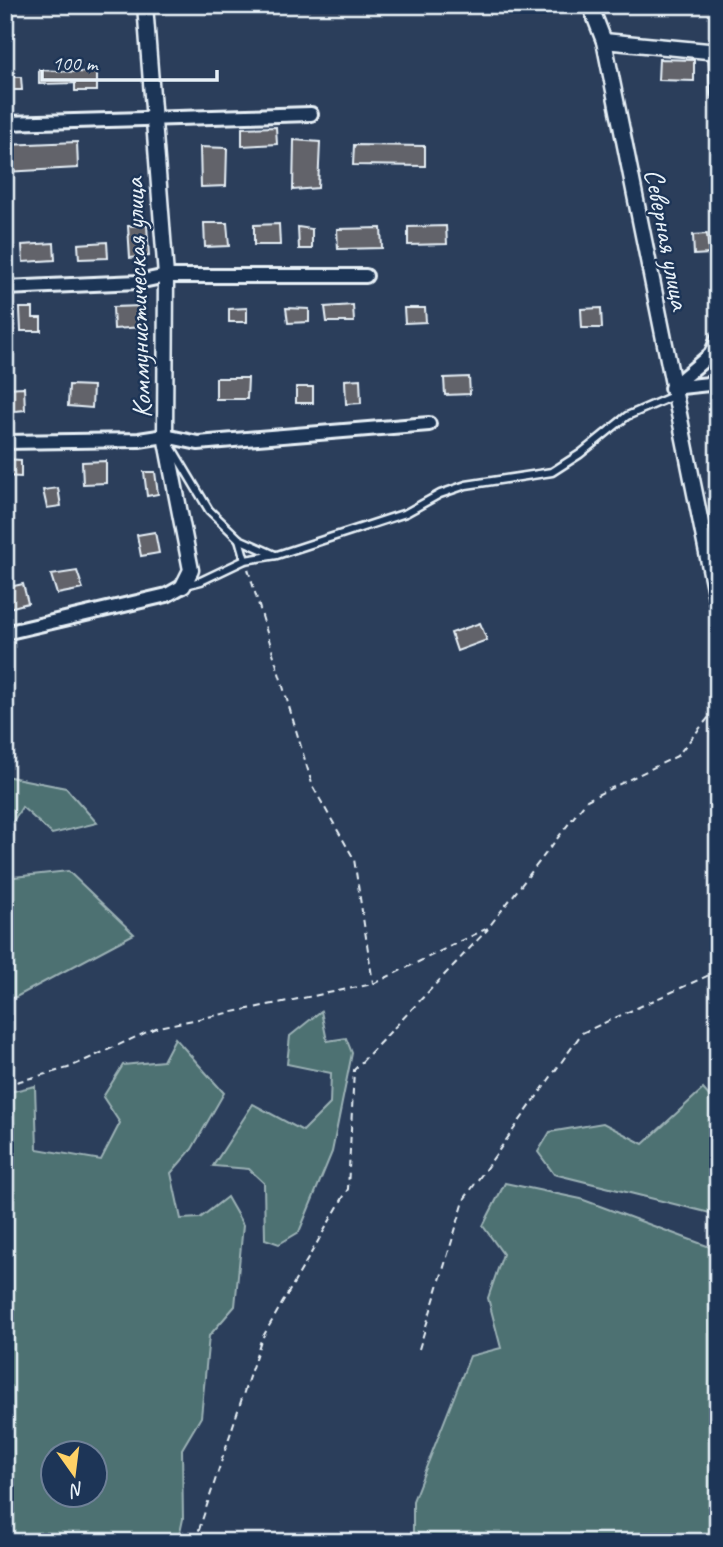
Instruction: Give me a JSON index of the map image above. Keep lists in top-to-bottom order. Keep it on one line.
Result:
{"streets":{"street":["Северная улица","Коммунистическая улица"]},"scale_bar":"100 m","north":"bottom"}
